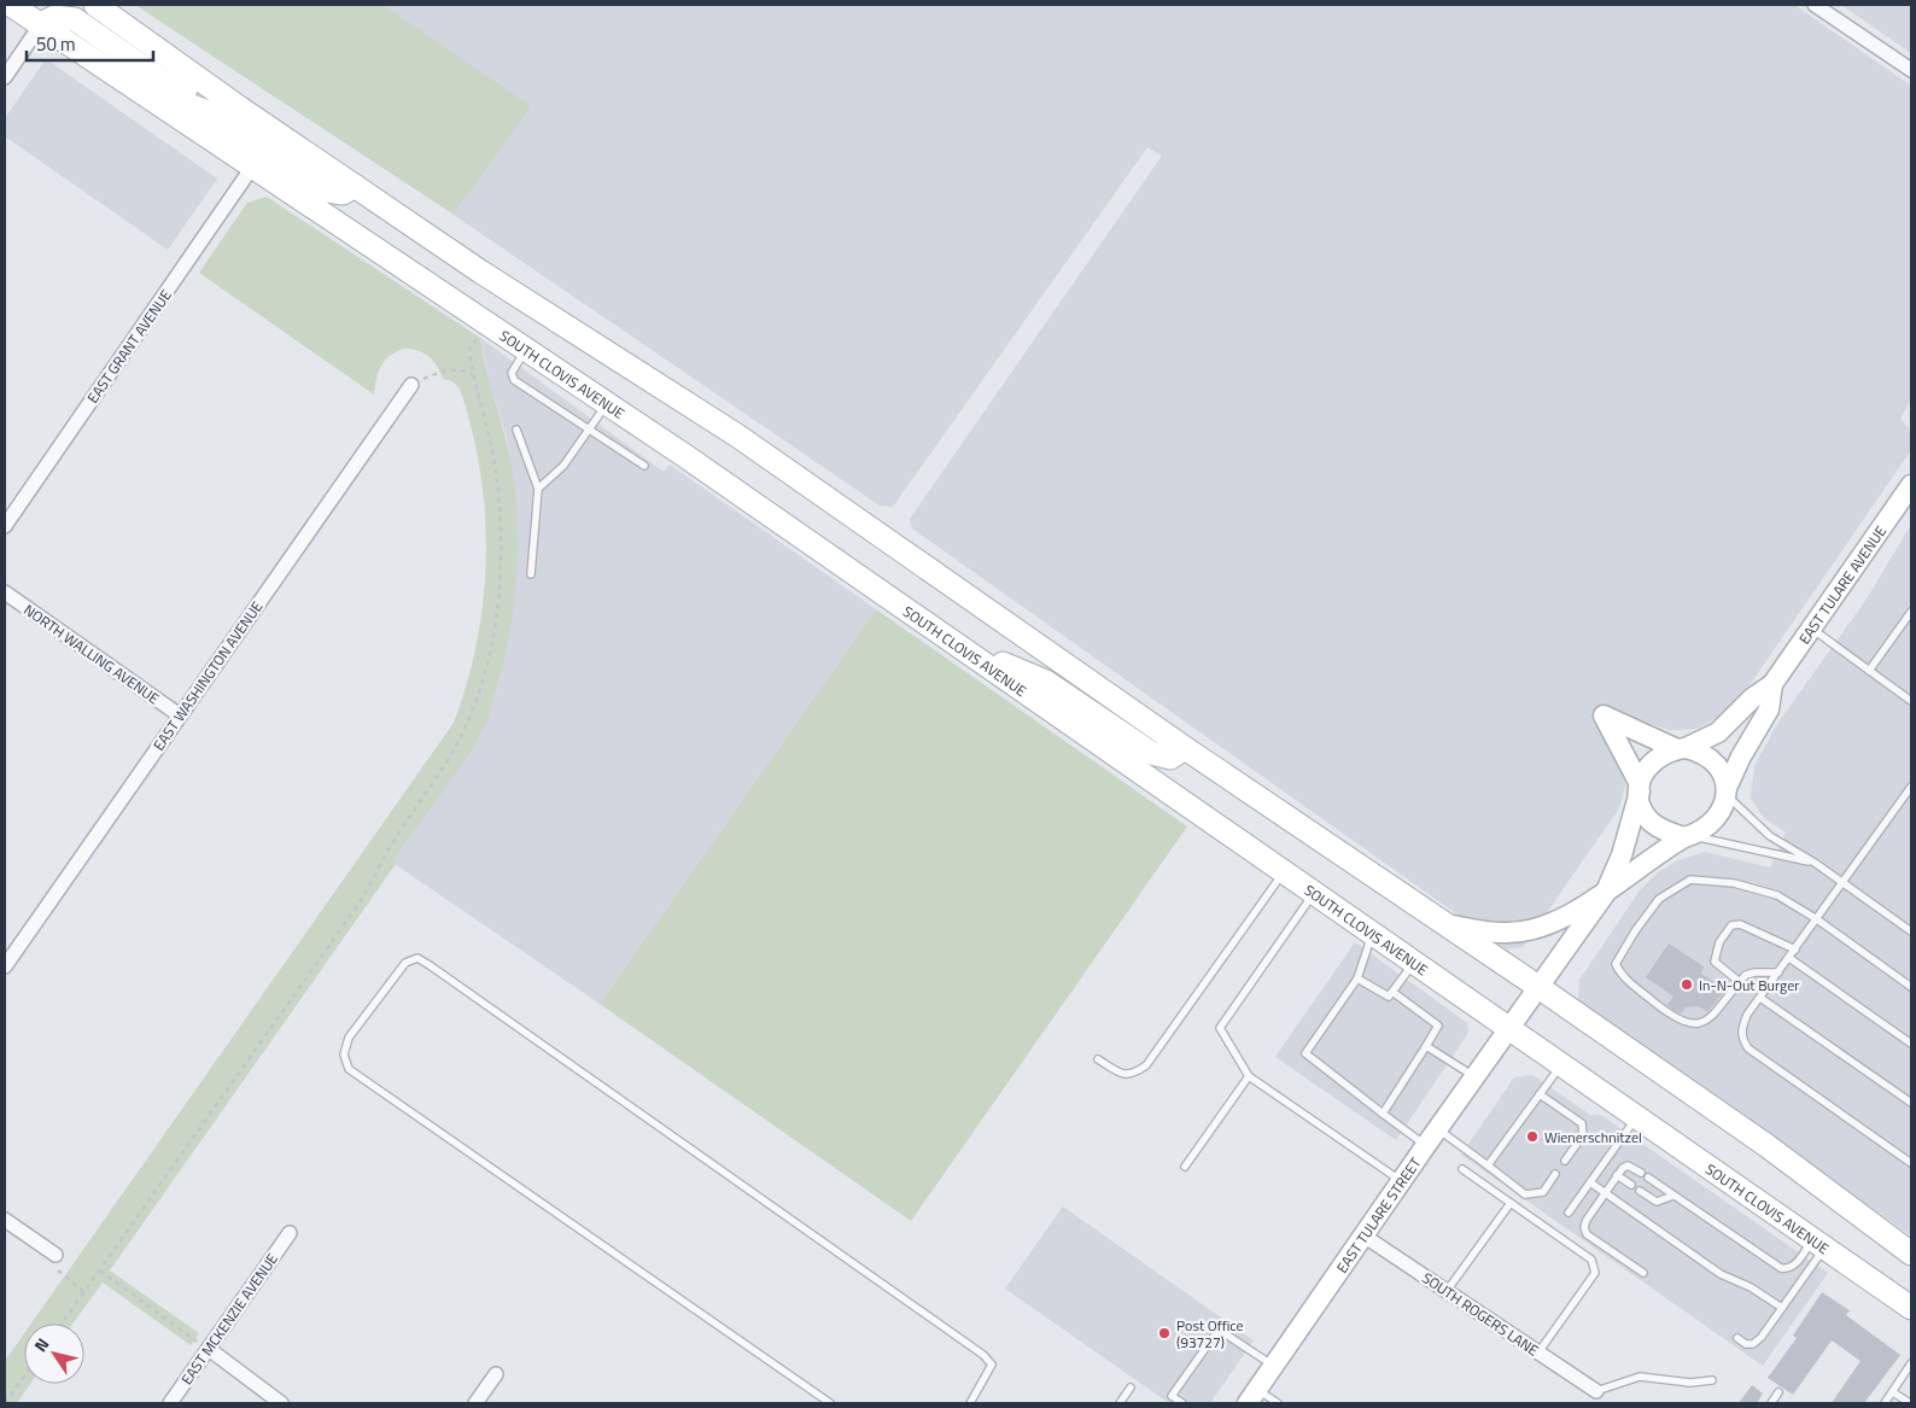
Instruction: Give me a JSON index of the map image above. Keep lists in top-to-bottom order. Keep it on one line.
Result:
{"streets":{"main road":["SOUTH CLOVIS AVENUE"],"street":["EAST GRANT AVENUE","EAST TULARE AVENUE","NORTH WALLING AVENUE","EAST WASHINGTON AVENUE","EAST TULARE STREET","SOUTH ROGERS LANE","EAST MCKENZIE AVENUE"]},"crossings":[["EAST GRANT AVENUE","SOUTH CLOVIS AVENUE"],["SOUTH CLOVIS AVENUE","EAST TULARE AVENUE"],["SOUTH CLOVIS AVENUE","EAST TULARE STREET"],["EAST TULARE AVENUE","EAST TULARE STREET"],["NORTH WALLING AVENUE","EAST WASHINGTON AVENUE"],["EAST TULARE STREET","SOUTH ROGERS LANE"]],"places":["In-N-Out Burger","Wienerschnitzel","Post Office (93727)"],"scale_bar":"50 m","north":"top left"}
